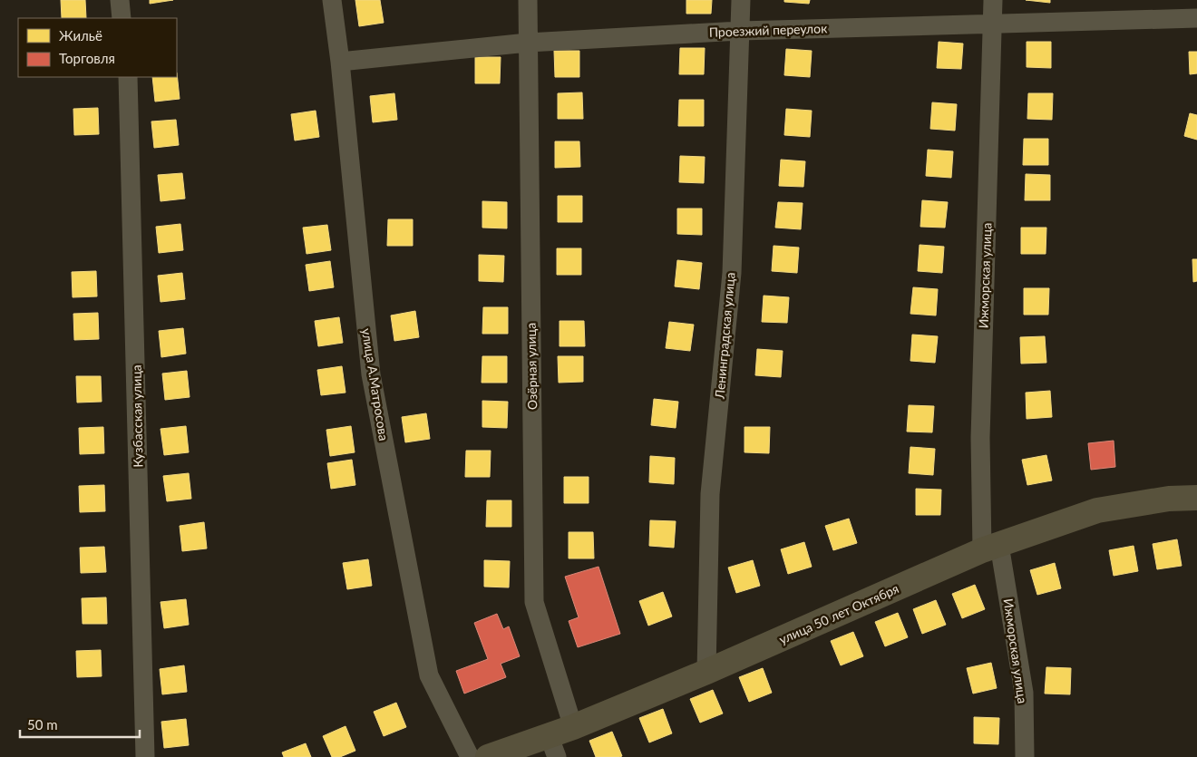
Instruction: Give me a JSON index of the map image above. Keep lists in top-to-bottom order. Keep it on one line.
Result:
{"streets":{"main road":["улица 50 лет Октября"],"street":["Проезжий переулок","Ижморская улица","Ленинградская улица","Озёрная улица","улица А.Матросова","Кузбасская улица"]},"crossings":[["Проезжий переулок","Ижморская улица"],["Проезжий переулок","Ленинградская улица"],["Проезжий переулок","Озёрная улица"],["Проезжий переулок","улица А.Матросова"],["Ижморская улица","улица 50 лет Октября"],["Ленинградская улица","улица 50 лет Октября"],["Озёрная улица","улица 50 лет Октября"]],"legend":["Жильё","Торговля"],"scale_bar":"50 m"}
